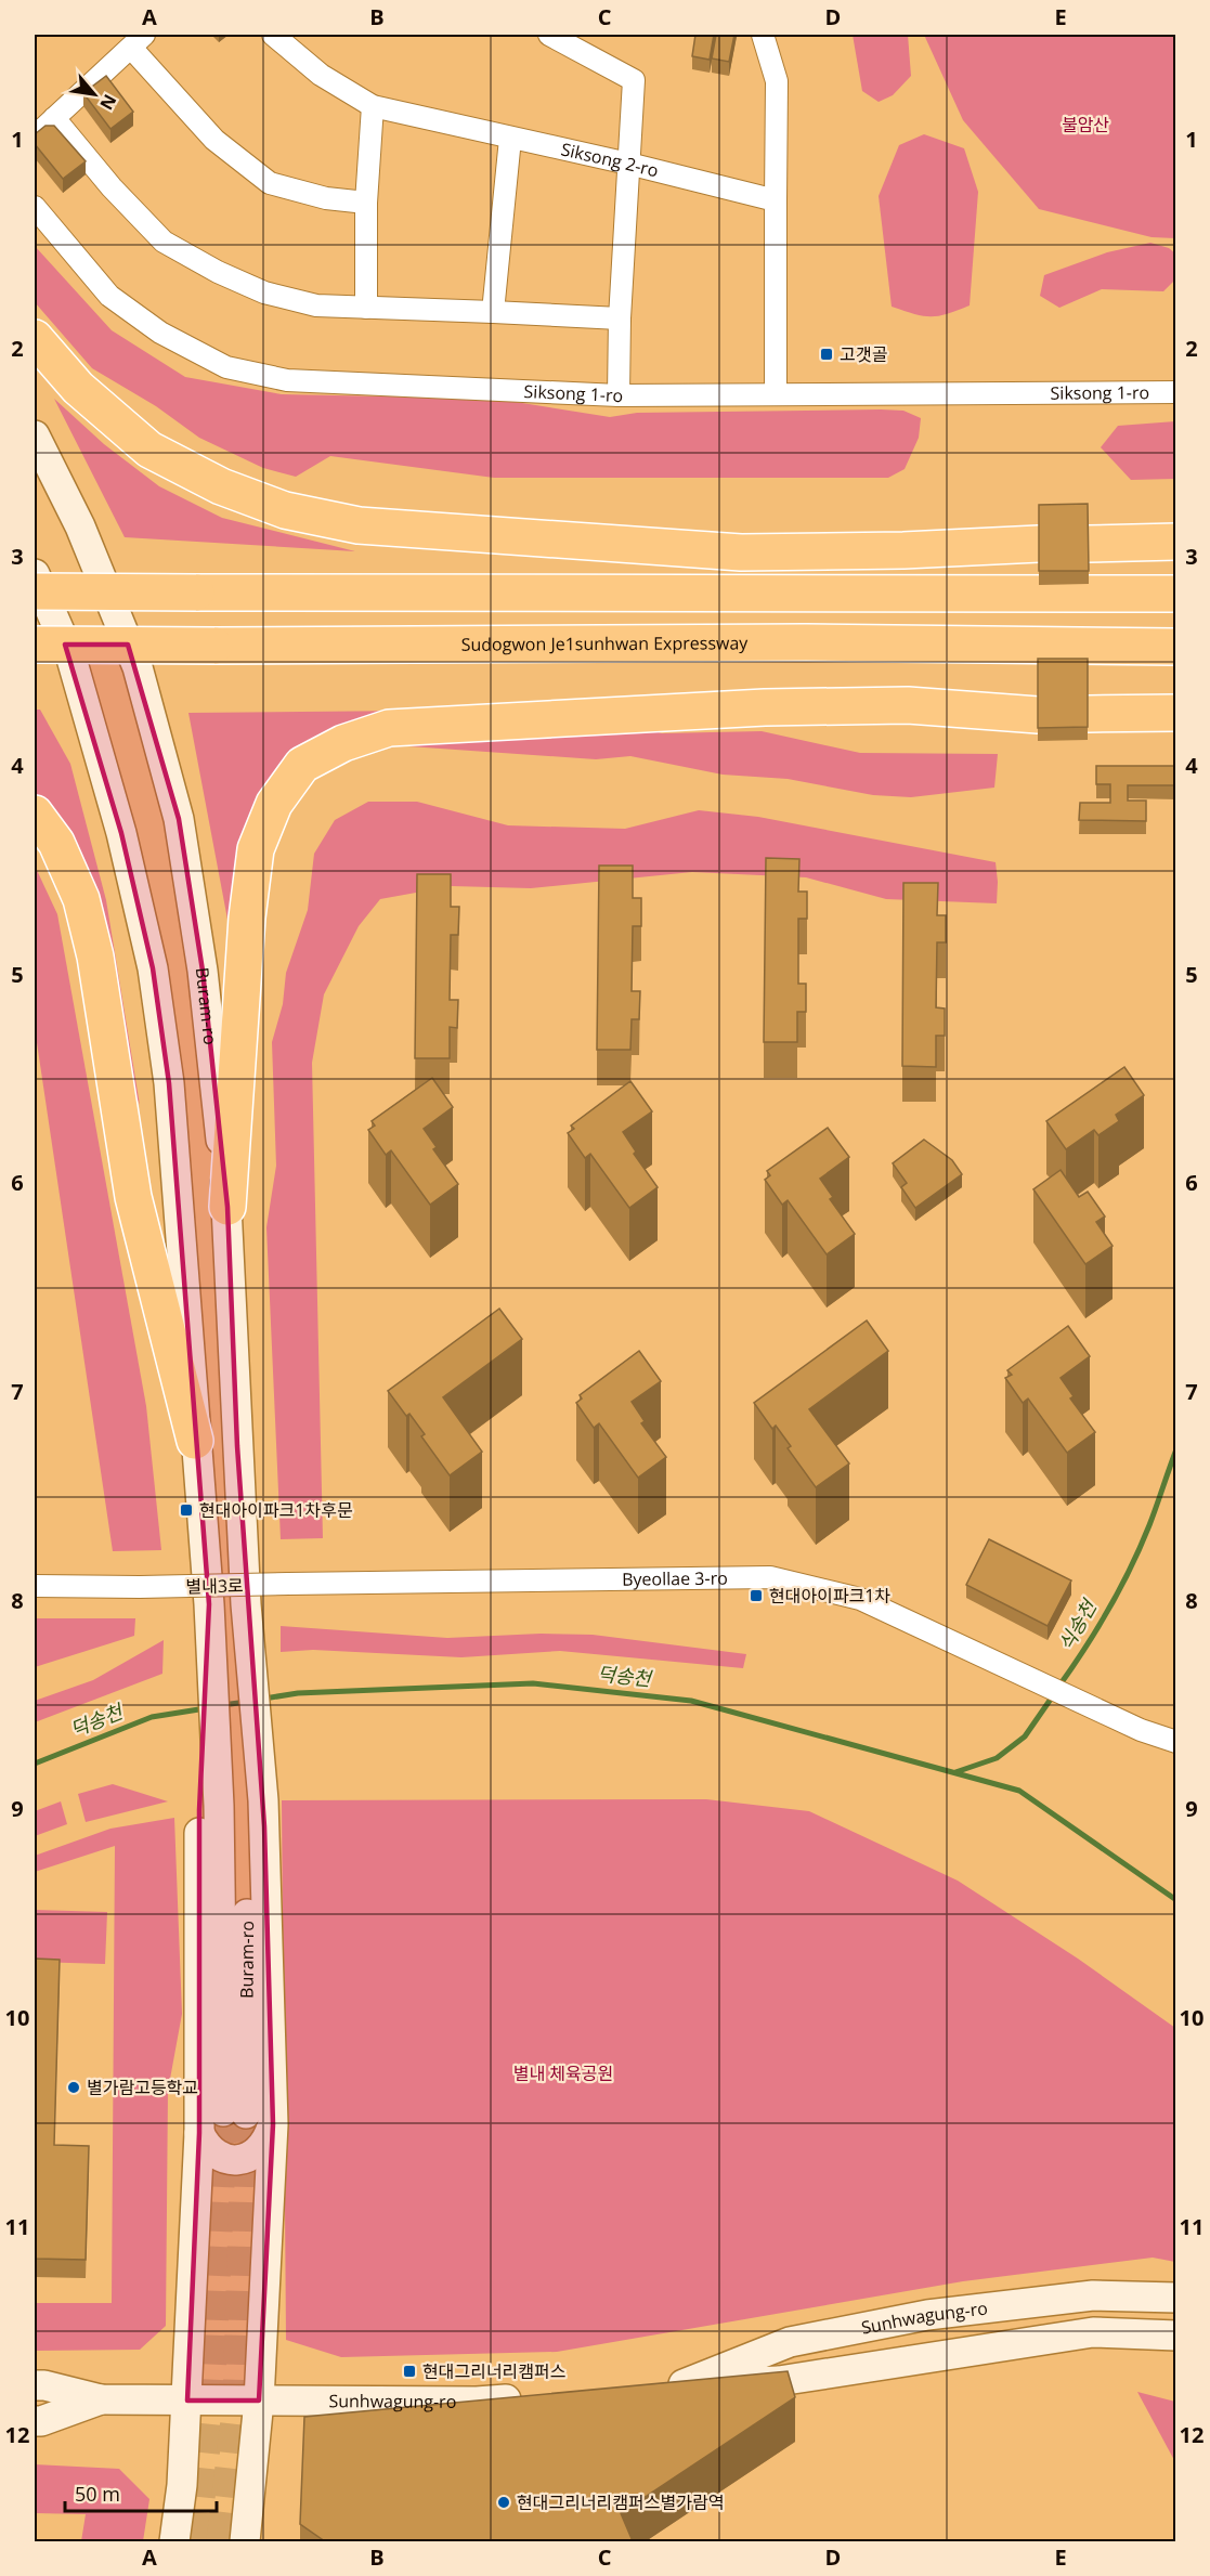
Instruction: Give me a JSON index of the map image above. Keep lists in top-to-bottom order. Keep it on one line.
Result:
{"streets":{"highway":["Sudogwon Je1sunhwan Expressway"],"street":["Siksong 2-ro","Siksong 1-ro","Buram-ro","Byeollae 3-ro","별내3로","Sunhwagung-ro"]},"crossings":[["Byeollae 3-ro","별내3로"]],"water":["식송천","덕송천"],"parks":["불암산","별내 체육공원"],"places":{"transit":["고갯골","현대아이파크1차후문","현대아이파크1차","현대그리너리캠퍼스"],"other":["별가람고등학교","현대그리너리캠퍼스별가람역"]},"scale_bar":"50 m","north":"bottom right","grid":{"columns":["A","B","C","D","E"],"rows":["1","2","3","4","5","6","7","8","9","10","11","12"]}}
